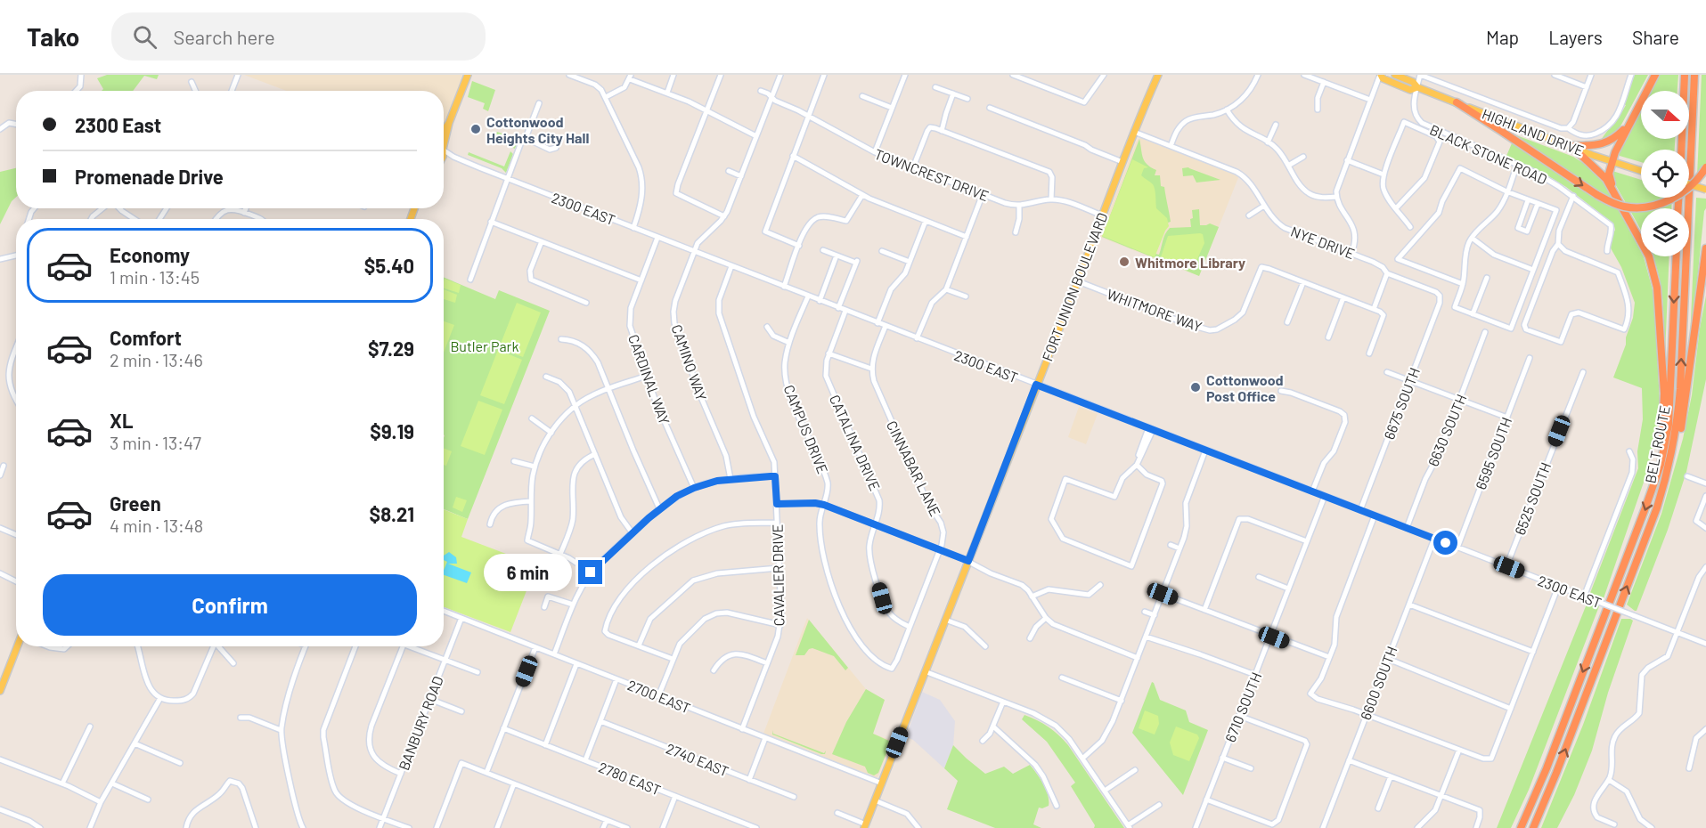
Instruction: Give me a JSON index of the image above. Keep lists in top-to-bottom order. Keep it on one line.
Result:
{"streets":{"highway":["BELT ROUTE"],"main road":["HIGHLAND DRIVE","FORT UNION BOULEVARD"],"street":["BLACK STONE ROAD","TOWNCREST DRIVE","2300 EAST","NYE DRIVE","WHITMORE WAY","CAMINO WAY","CARDINAL WAY","6675 SOUTH","CAMPUS DRIVE","6630 SOUTH","CATALINA DRIVE","6595 SOUTH","CINNABAR LANE","6525 SOUTH","CAVALIER DRIVE","6600 SOUTH","2700 EAST","6710 SOUTH","BANBURY ROAD","2740 EAST","2780 EAST"]},"crossings":[["HIGHLAND DRIVE","BLACK STONE ROAD"],["TOWNCREST DRIVE","FORT UNION BOULEVARD"],["TOWNCREST DRIVE","CAMINO WAY"],["2300 EAST","FORT UNION BOULEVARD"],["2300 EAST","CAMINO WAY"],["2300 EAST","CARDINAL WAY"],["2300 EAST","6675 SOUTH"],["2300 EAST","CAMPUS DRIVE"],["2300 EAST","6630 SOUTH"],["2300 EAST","CATALINA DRIVE"],["2300 EAST","6595 SOUTH"],["2300 EAST","6525 SOUTH"],["2300 EAST","CAVALIER DRIVE"],["2300 EAST","6600 SOUTH"],["2300 EAST","6710 SOUTH"],["NYE DRIVE","FORT UNION BOULEVARD"],["NYE DRIVE","6675 SOUTH"],["FORT UNION BOULEVARD","WHITMORE WAY"],["FORT UNION BOULEVARD","2700 EAST"],["CAMPUS DRIVE","CINNABAR LANE"],["CATALINA DRIVE","CINNABAR LANE"],["CAVALIER DRIVE","2700 EAST"],["2700 EAST","BANBURY ROAD"]],"parks":["Butler Park"],"places":["Cottonwood Heights City Hall","Whitmore Library","Cottonwood Post Office"],"north":"right","page":{"header":"Tako","search":"Search here","nav":["Map","Layers","Share"],"banner":["2300 East","Promenade Drive"],"list":[{"name":"Economy","note":"1 min · 13:45","value":"$5.40"},{"name":"Comfort","note":"2 min · 13:46","value":"$7.29"},{"name":"XL","note":"3 min · 13:47","value":"$9.19"},{"name":"Green","note":"4 min · 13:48","value":"$8.21"}],"bubble":"6 min","buttons":"Confirm"}}
